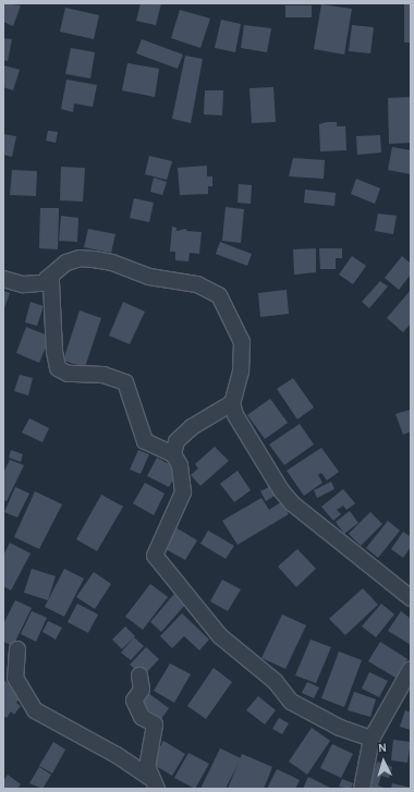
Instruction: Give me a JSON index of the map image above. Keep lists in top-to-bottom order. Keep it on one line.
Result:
{"north":"top"}
